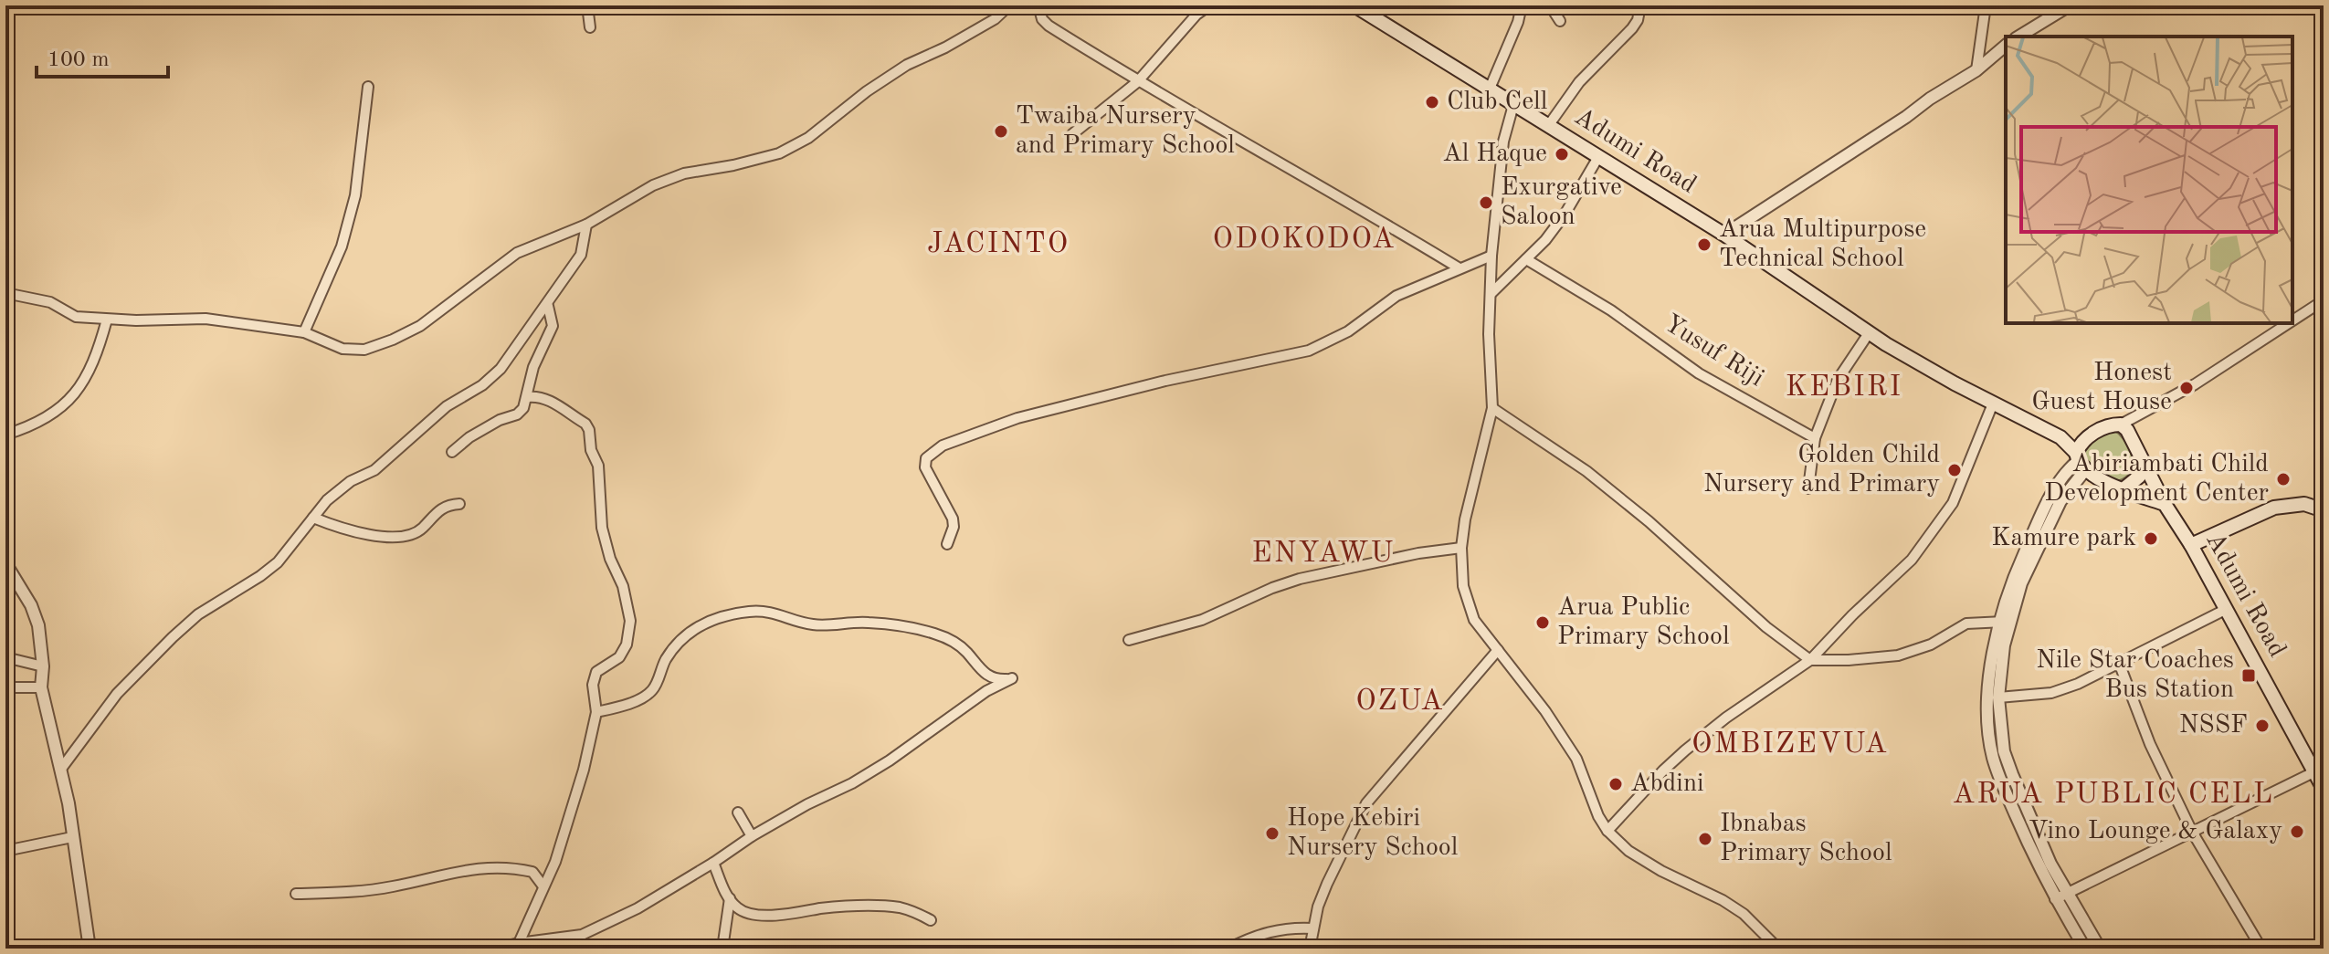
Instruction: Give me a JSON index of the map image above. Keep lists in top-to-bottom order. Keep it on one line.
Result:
{"streets":{"main road":["Adumi Road"],"street":["Yusuf Riji"]},"districts":["ODOKODOA","JACINTO","KEBIRI","ENYAWU","OZUA","OMBIZEVUA","ARUA PUBLIC CELL"],"places":{"other":["Club Cell","Twaiba Nursery and Primary School","Al Haque","Exurgative Saloon","Arua Multipurpose Technical School","Honest Guest House","Golden Child Nursery and Primary","Abiriambati Child Development Center","Kamure park","Arua Public Primary School","NSSF","Abdini","Vino Lounge & Galaxy","Hope Kebiri Nursery School","Ibnabas Primary School"],"transit":["Nile Star Coaches Bus Station"]},"scale_bar":"100 m"}
